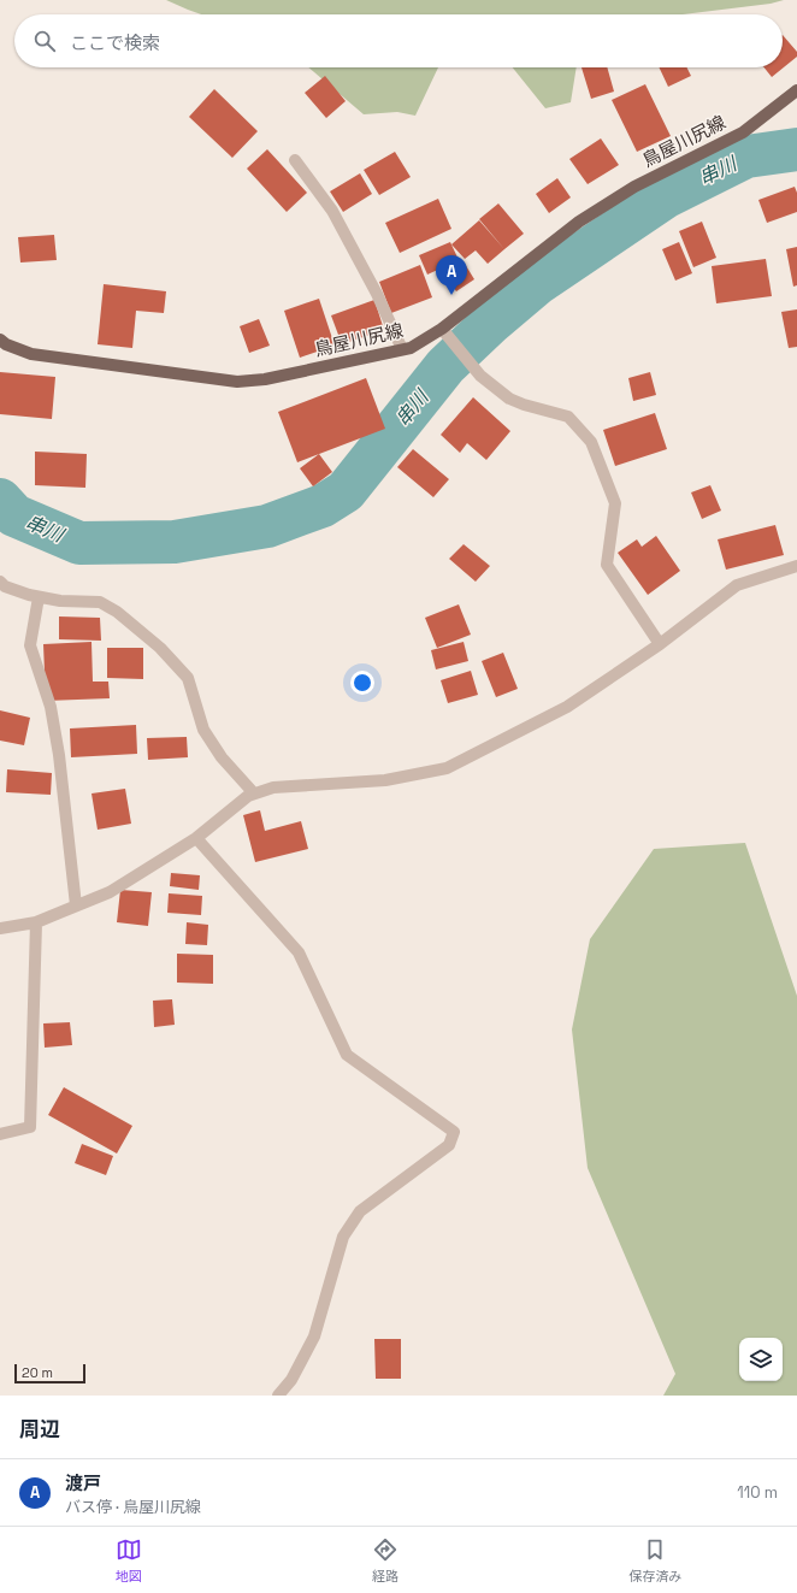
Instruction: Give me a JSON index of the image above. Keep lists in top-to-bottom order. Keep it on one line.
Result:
{"streets":{"main road":["鳥屋川尻線"]},"water":["串川"],"scale_bar":"20 m","page":{"search":"ここで検索","pins":"A","scale":"20 m","heading":"周辺","list":[{"mark":"A","name":"渡戸","note":"バス停 · 鳥屋川尻線","value":"110 m"}],"nav":["地図","経路","保存済み"]}}
